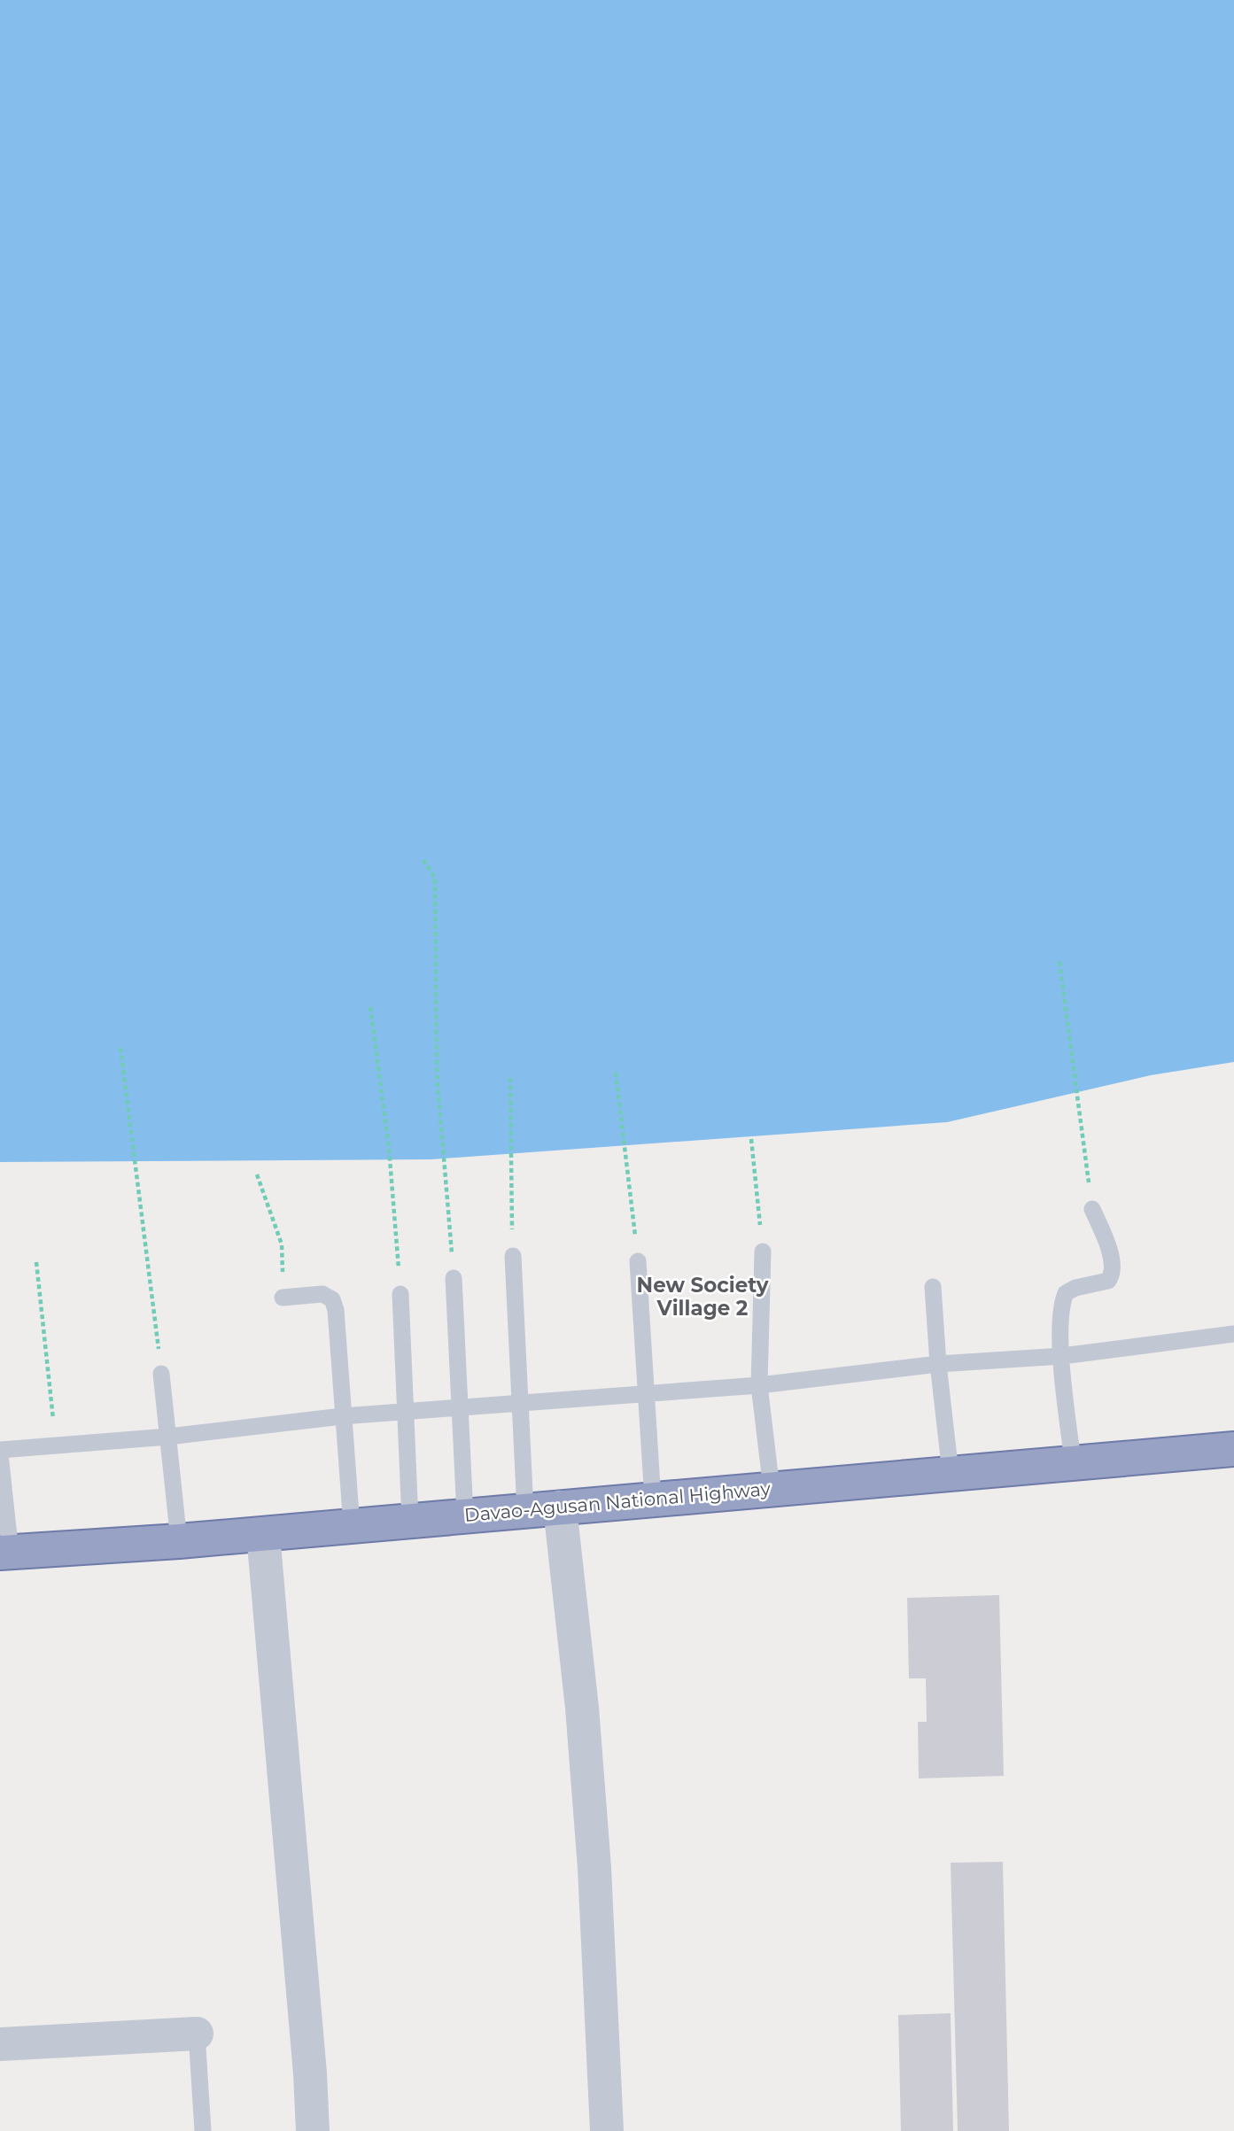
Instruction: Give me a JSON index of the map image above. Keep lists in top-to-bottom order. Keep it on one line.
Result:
{"streets":{"highway":["Davao-Agusan National Highway"]},"districts":["New Society Village 2"]}
